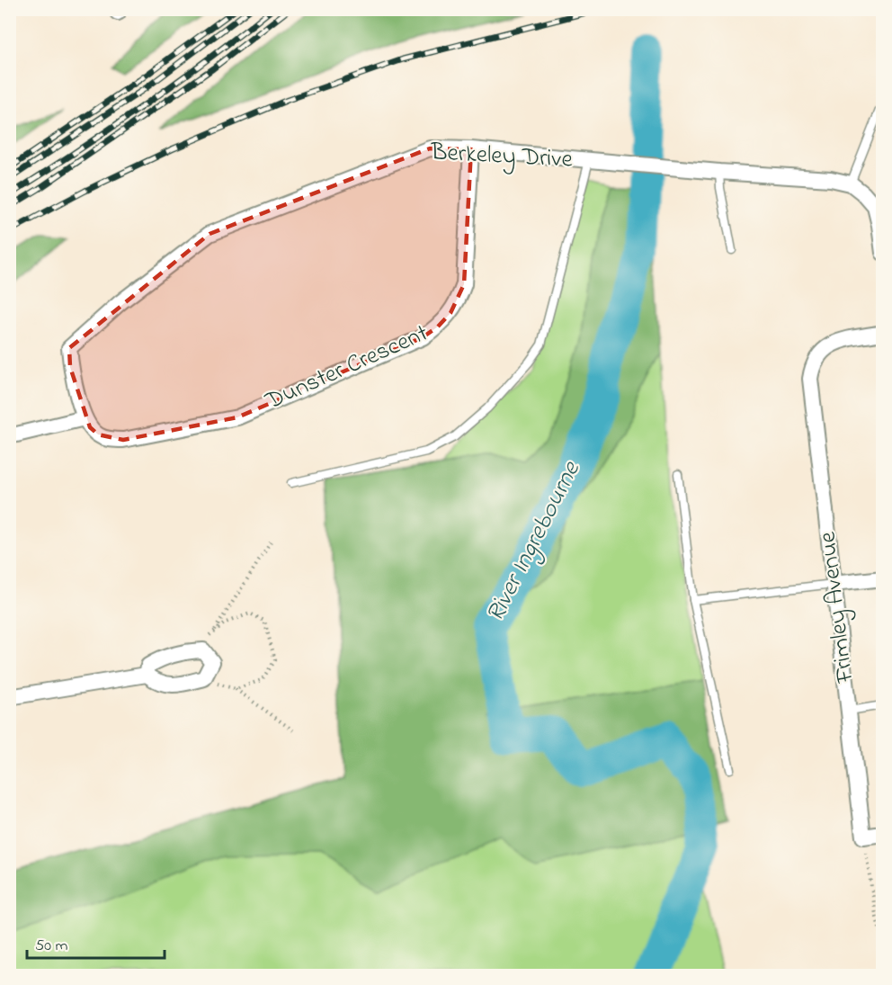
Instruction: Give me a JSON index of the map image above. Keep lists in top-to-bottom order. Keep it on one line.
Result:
{"streets":{"street":["Berkeley Drive","Dunster Crescent","Frimley Avenue"]},"crossings":[["Berkeley Drive","Dunster Crescent"]],"water":["River Ingrebourne"],"scale_bar":"50 m"}
